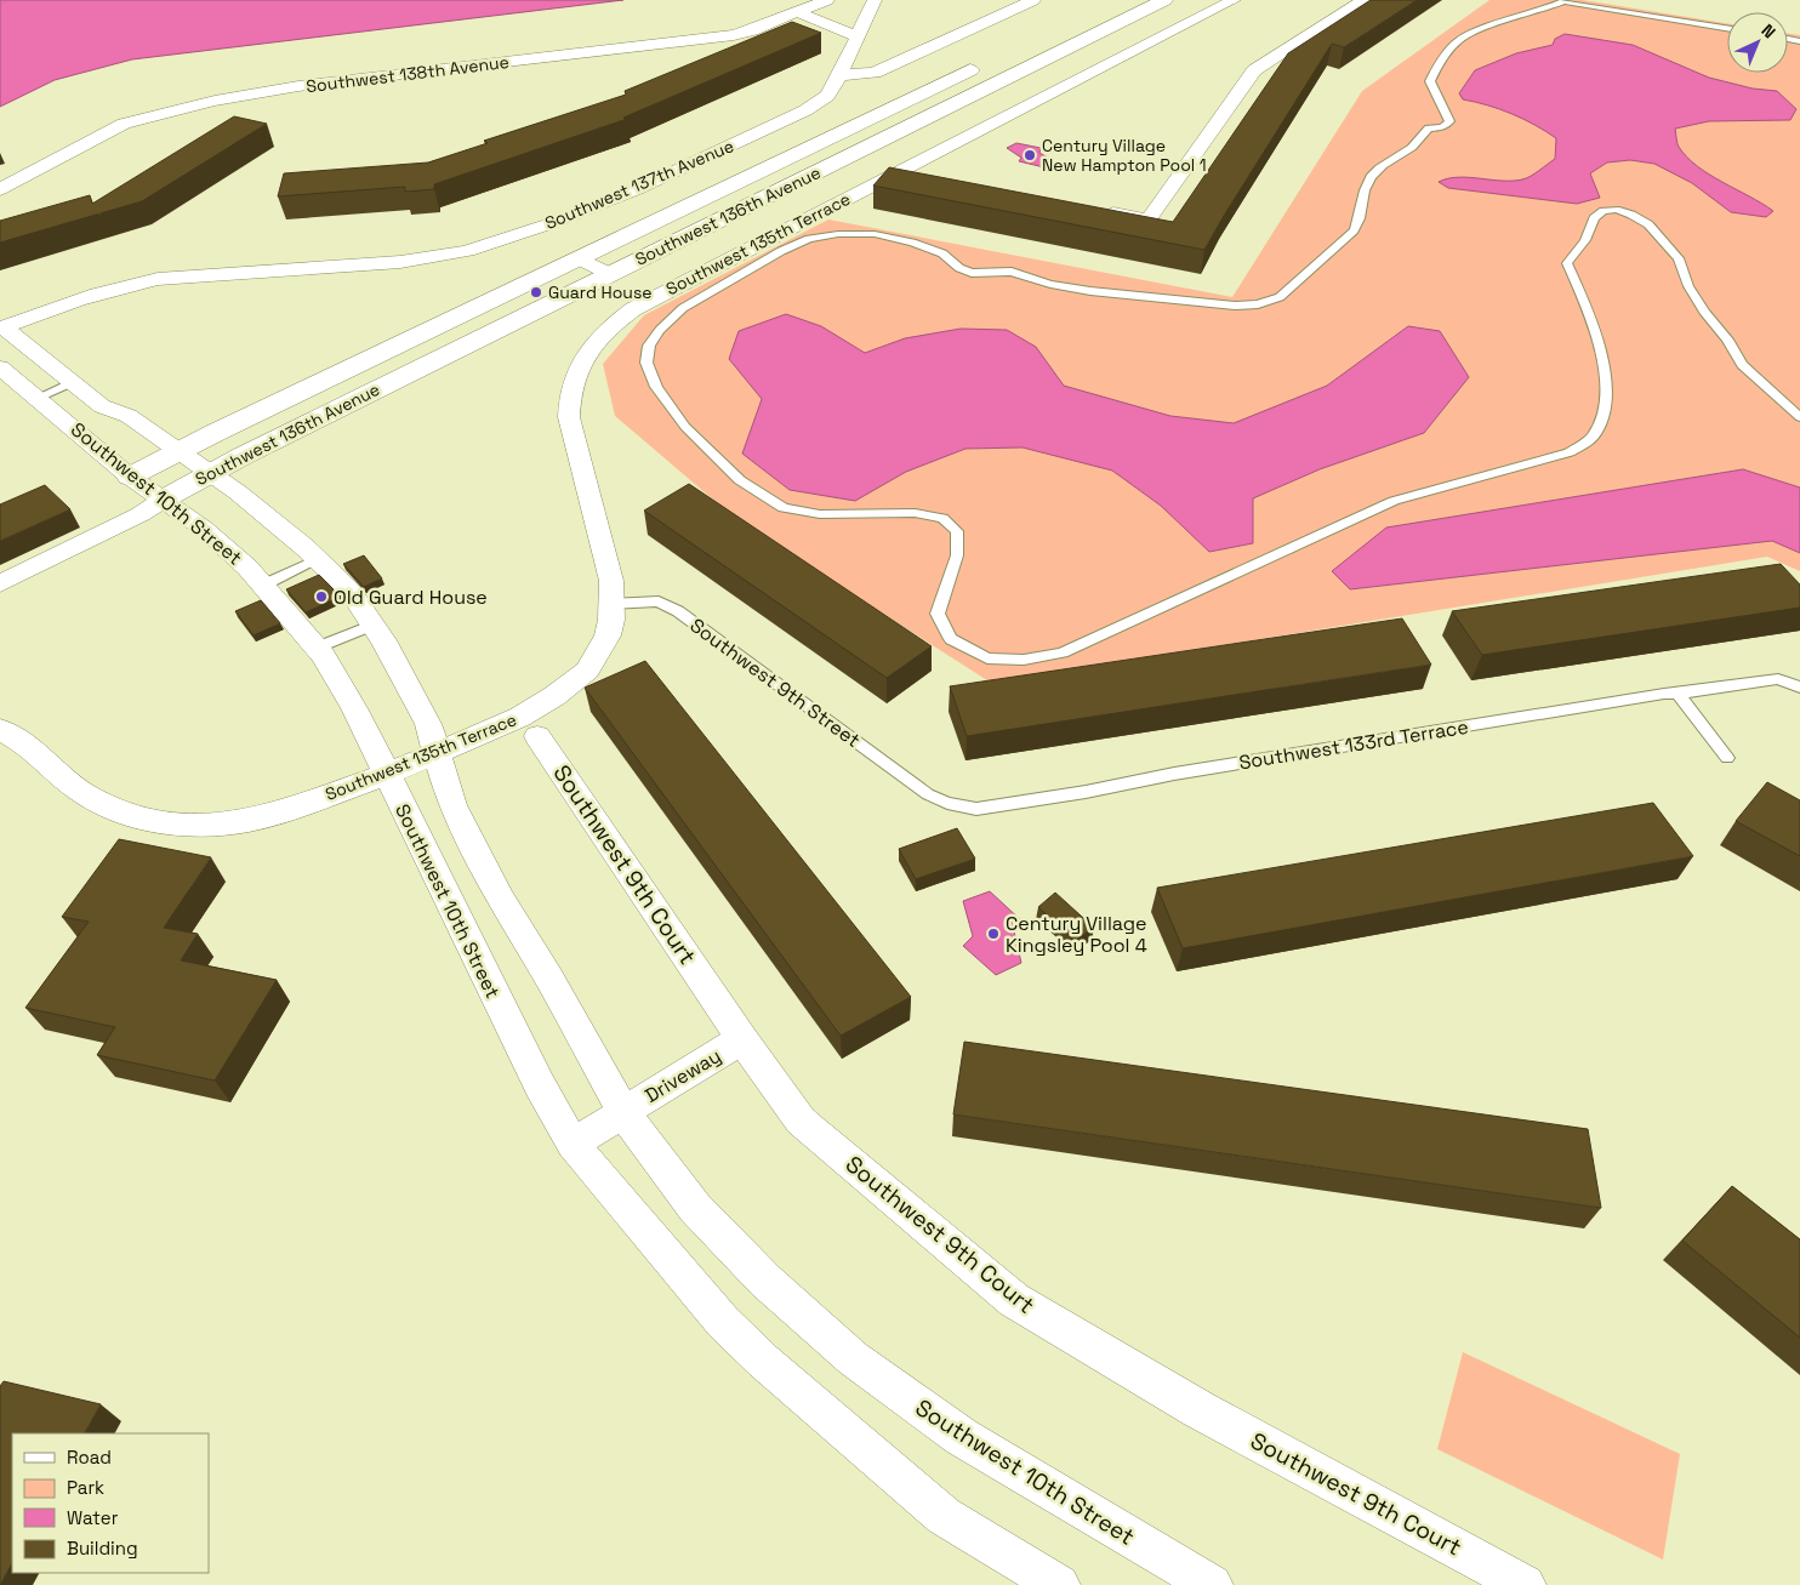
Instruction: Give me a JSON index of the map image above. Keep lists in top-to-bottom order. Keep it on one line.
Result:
{"streets":{"street":["Southwest 138th Avenue","Southwest 137th Avenue","Southwest 136th Avenue","Southwest 135th Terrace","Southwest 10th Street","Southwest 9th Court","Driveway"],"lane":["Southwest 9th Street","Southwest 133rd Terrace"]},"crossings":[["Southwest 137th Avenue","Southwest 10th Street"],["Southwest 136th Avenue","Southwest 10th Street"],["Southwest 135th Terrace","Southwest 10th Street"],["Southwest 135th Terrace","Southwest 9th Street"],["Southwest 10th Street","Driveway"],["Southwest 9th Street","Southwest 133rd Terrace"],["Southwest 9th Court","Driveway"]],"places":["Century Village New Hampton Pool 1","Guard House","Old Guard House","Century Village Kingsley Pool 4"],"legend":["Road","Park","Water","Building"],"north":"top right"}
